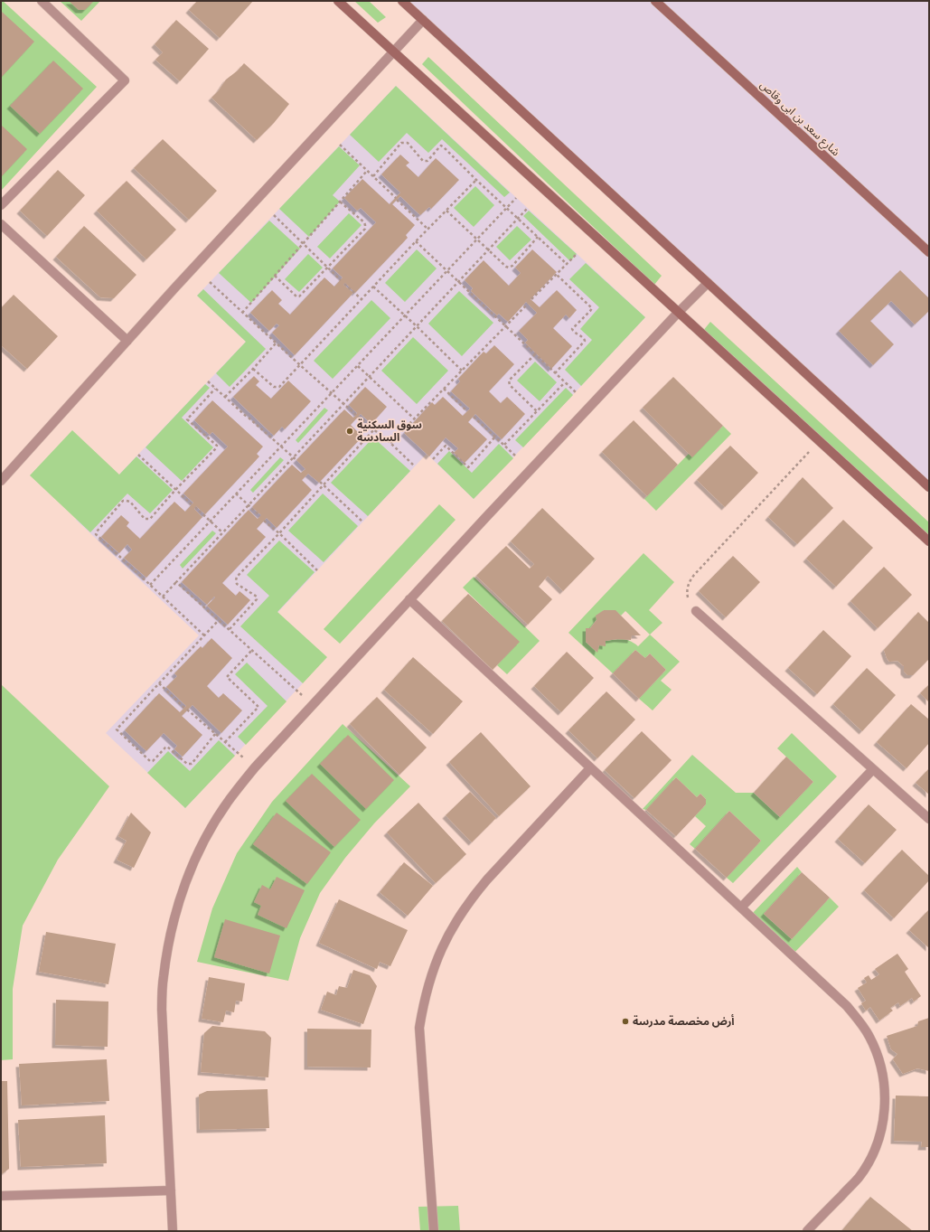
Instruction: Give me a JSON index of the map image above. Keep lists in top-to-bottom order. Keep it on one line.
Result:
{"streets":{"street":["شارع سعد بن ابى وقاص"]},"places":["سوق السكنية السادسة","أرض مخصصة مدرسة"]}
